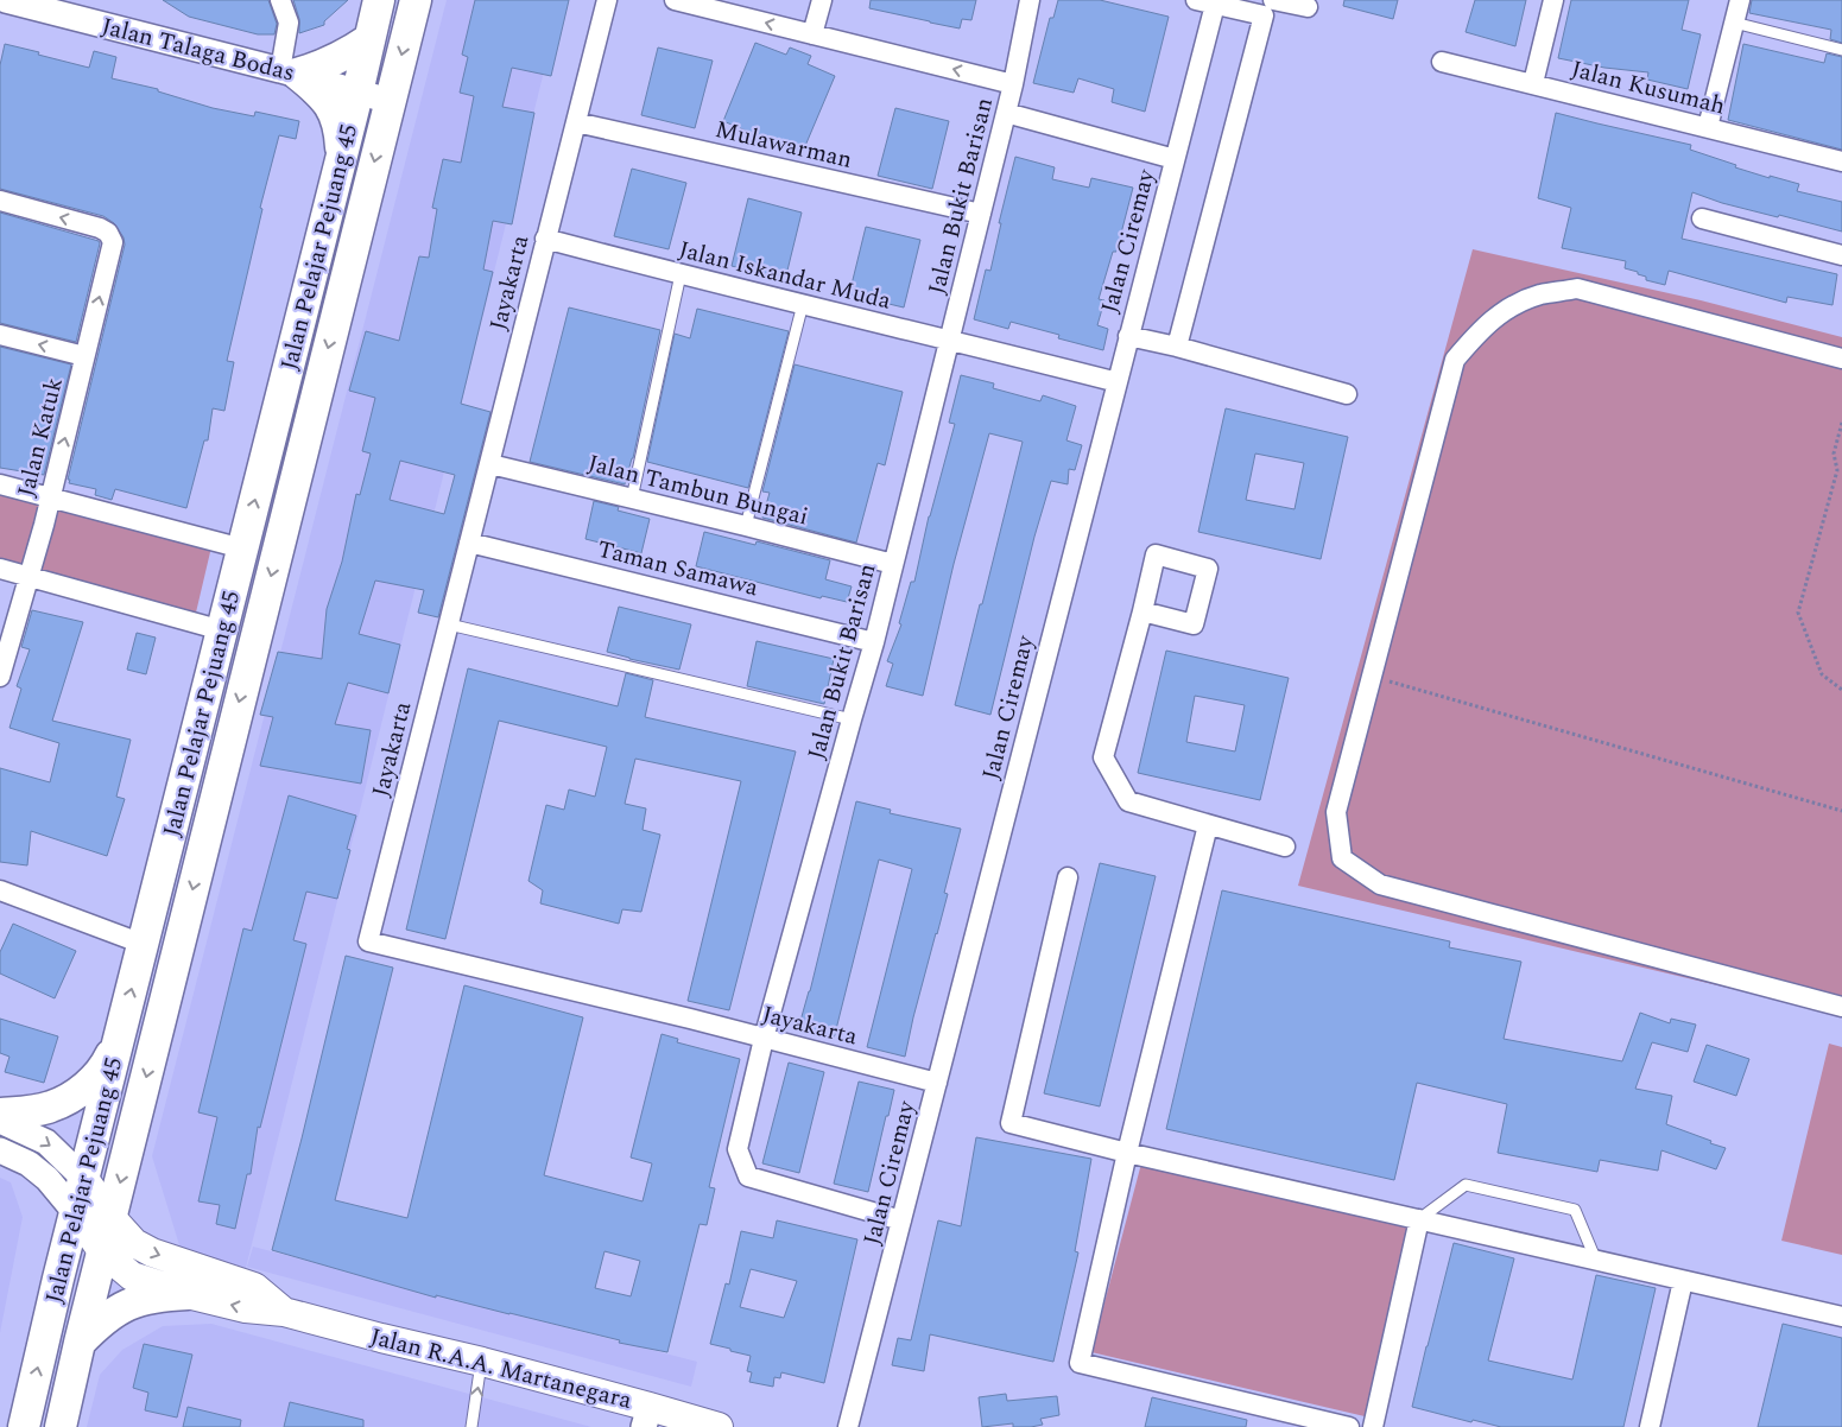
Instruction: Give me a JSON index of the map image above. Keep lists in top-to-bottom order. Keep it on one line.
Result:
{"streets":{"main road":["Jalan Pelajar Pejuang 45","Jalan R.A.A. Martanegara"],"street":["Jalan Talaga Bodas","Jalan Kusumah","Mulawarman","Jalan Bukit Barisan","Jalan Ciremay","Jalan Iskandar Muda","Jayakarta","Jalan Katuk","Jalan Tambun Bungai","Taman Samawa"]},"crossings":[["Jalan Talaga Bodas","Jalan Pelajar Pejuang 45"],["Mulawarman","Jalan Bukit Barisan"],["Mulawarman","Jayakarta"],["Jalan Bukit Barisan","Jalan Ciremay"],["Jalan Bukit Barisan","Jalan Iskandar Muda"],["Jalan Bukit Barisan","Jayakarta"],["Jalan Bukit Barisan","Jalan Tambun Bungai"],["Jalan Bukit Barisan","Taman Samawa"],["Jalan Ciremay","Jalan Iskandar Muda"],["Jalan Ciremay","Jayakarta"],["Jalan Pelajar Pejuang 45","Jalan R.A.A. Martanegara"],["Jalan Iskandar Muda","Jayakarta"],["Jayakarta","Jalan Tambun Bungai"],["Jayakarta","Taman Samawa"]]}
